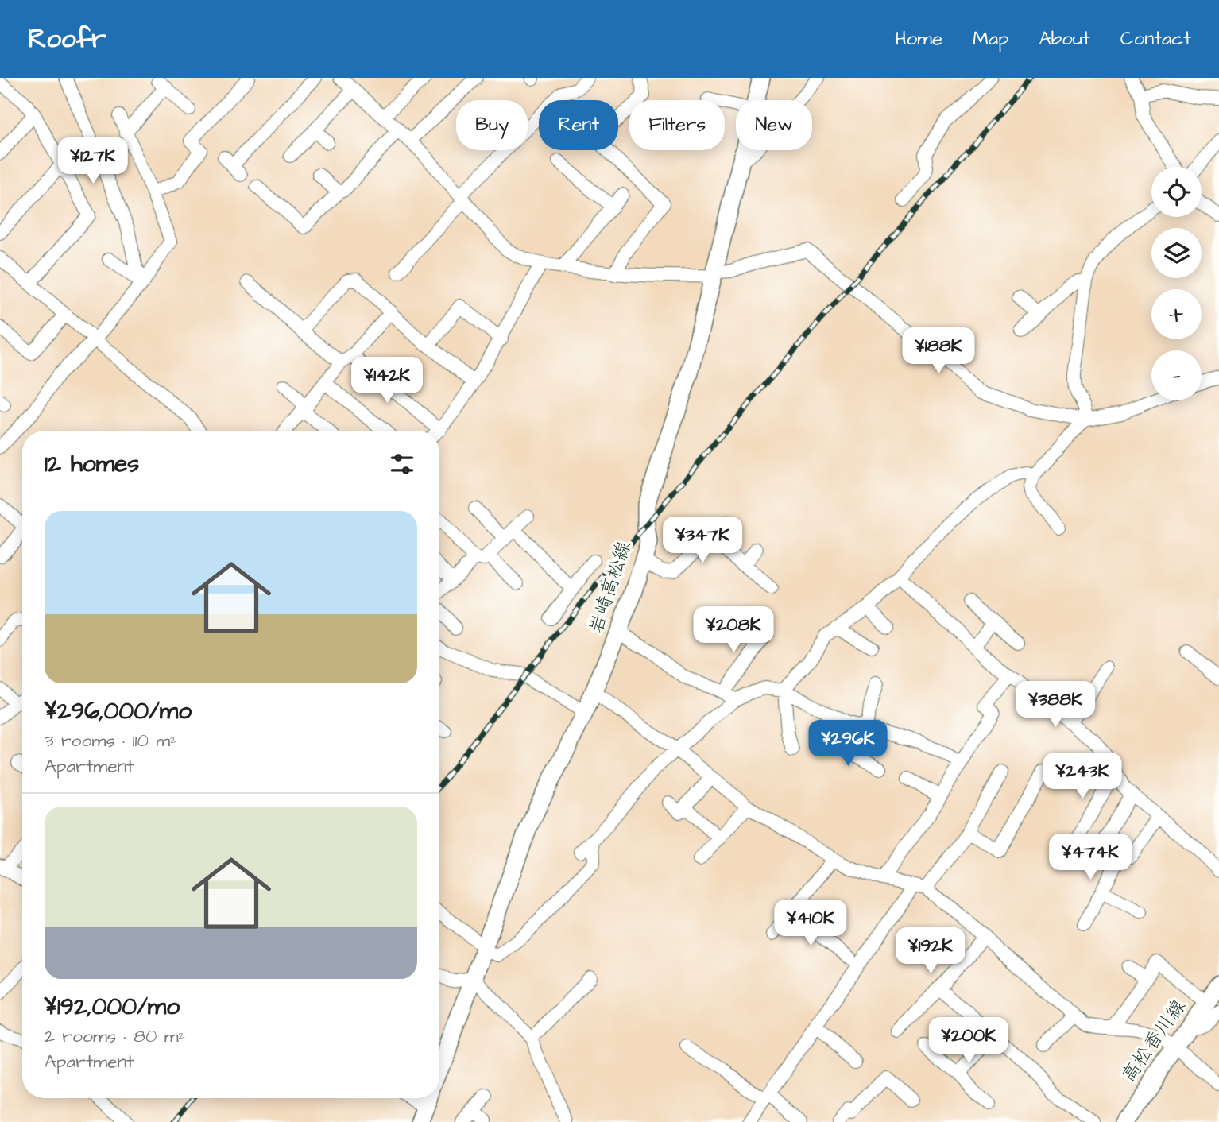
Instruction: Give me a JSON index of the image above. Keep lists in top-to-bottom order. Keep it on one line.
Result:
{"streets":{"main road":["岩崎高松線","高松香川線"]},"page":{"header":"Roofr","nav":["Home","Map","About","Contact"],"chip":["Buy","Rent","Filters","New"],"price":["¥127K","¥188K","¥142K","¥347K","¥208K","¥388K","¥296K","¥243K","¥474K","¥410K","¥192K","¥200K"],"map_buttons":["+","−"],"heading":"12 homes","list":[{"name":"¥296,000/mo","note":"3 rooms · 110 m² · Apartment"},{"name":"¥192,000/mo","note":"2 rooms · 80 m² · Apartment"}]}}
